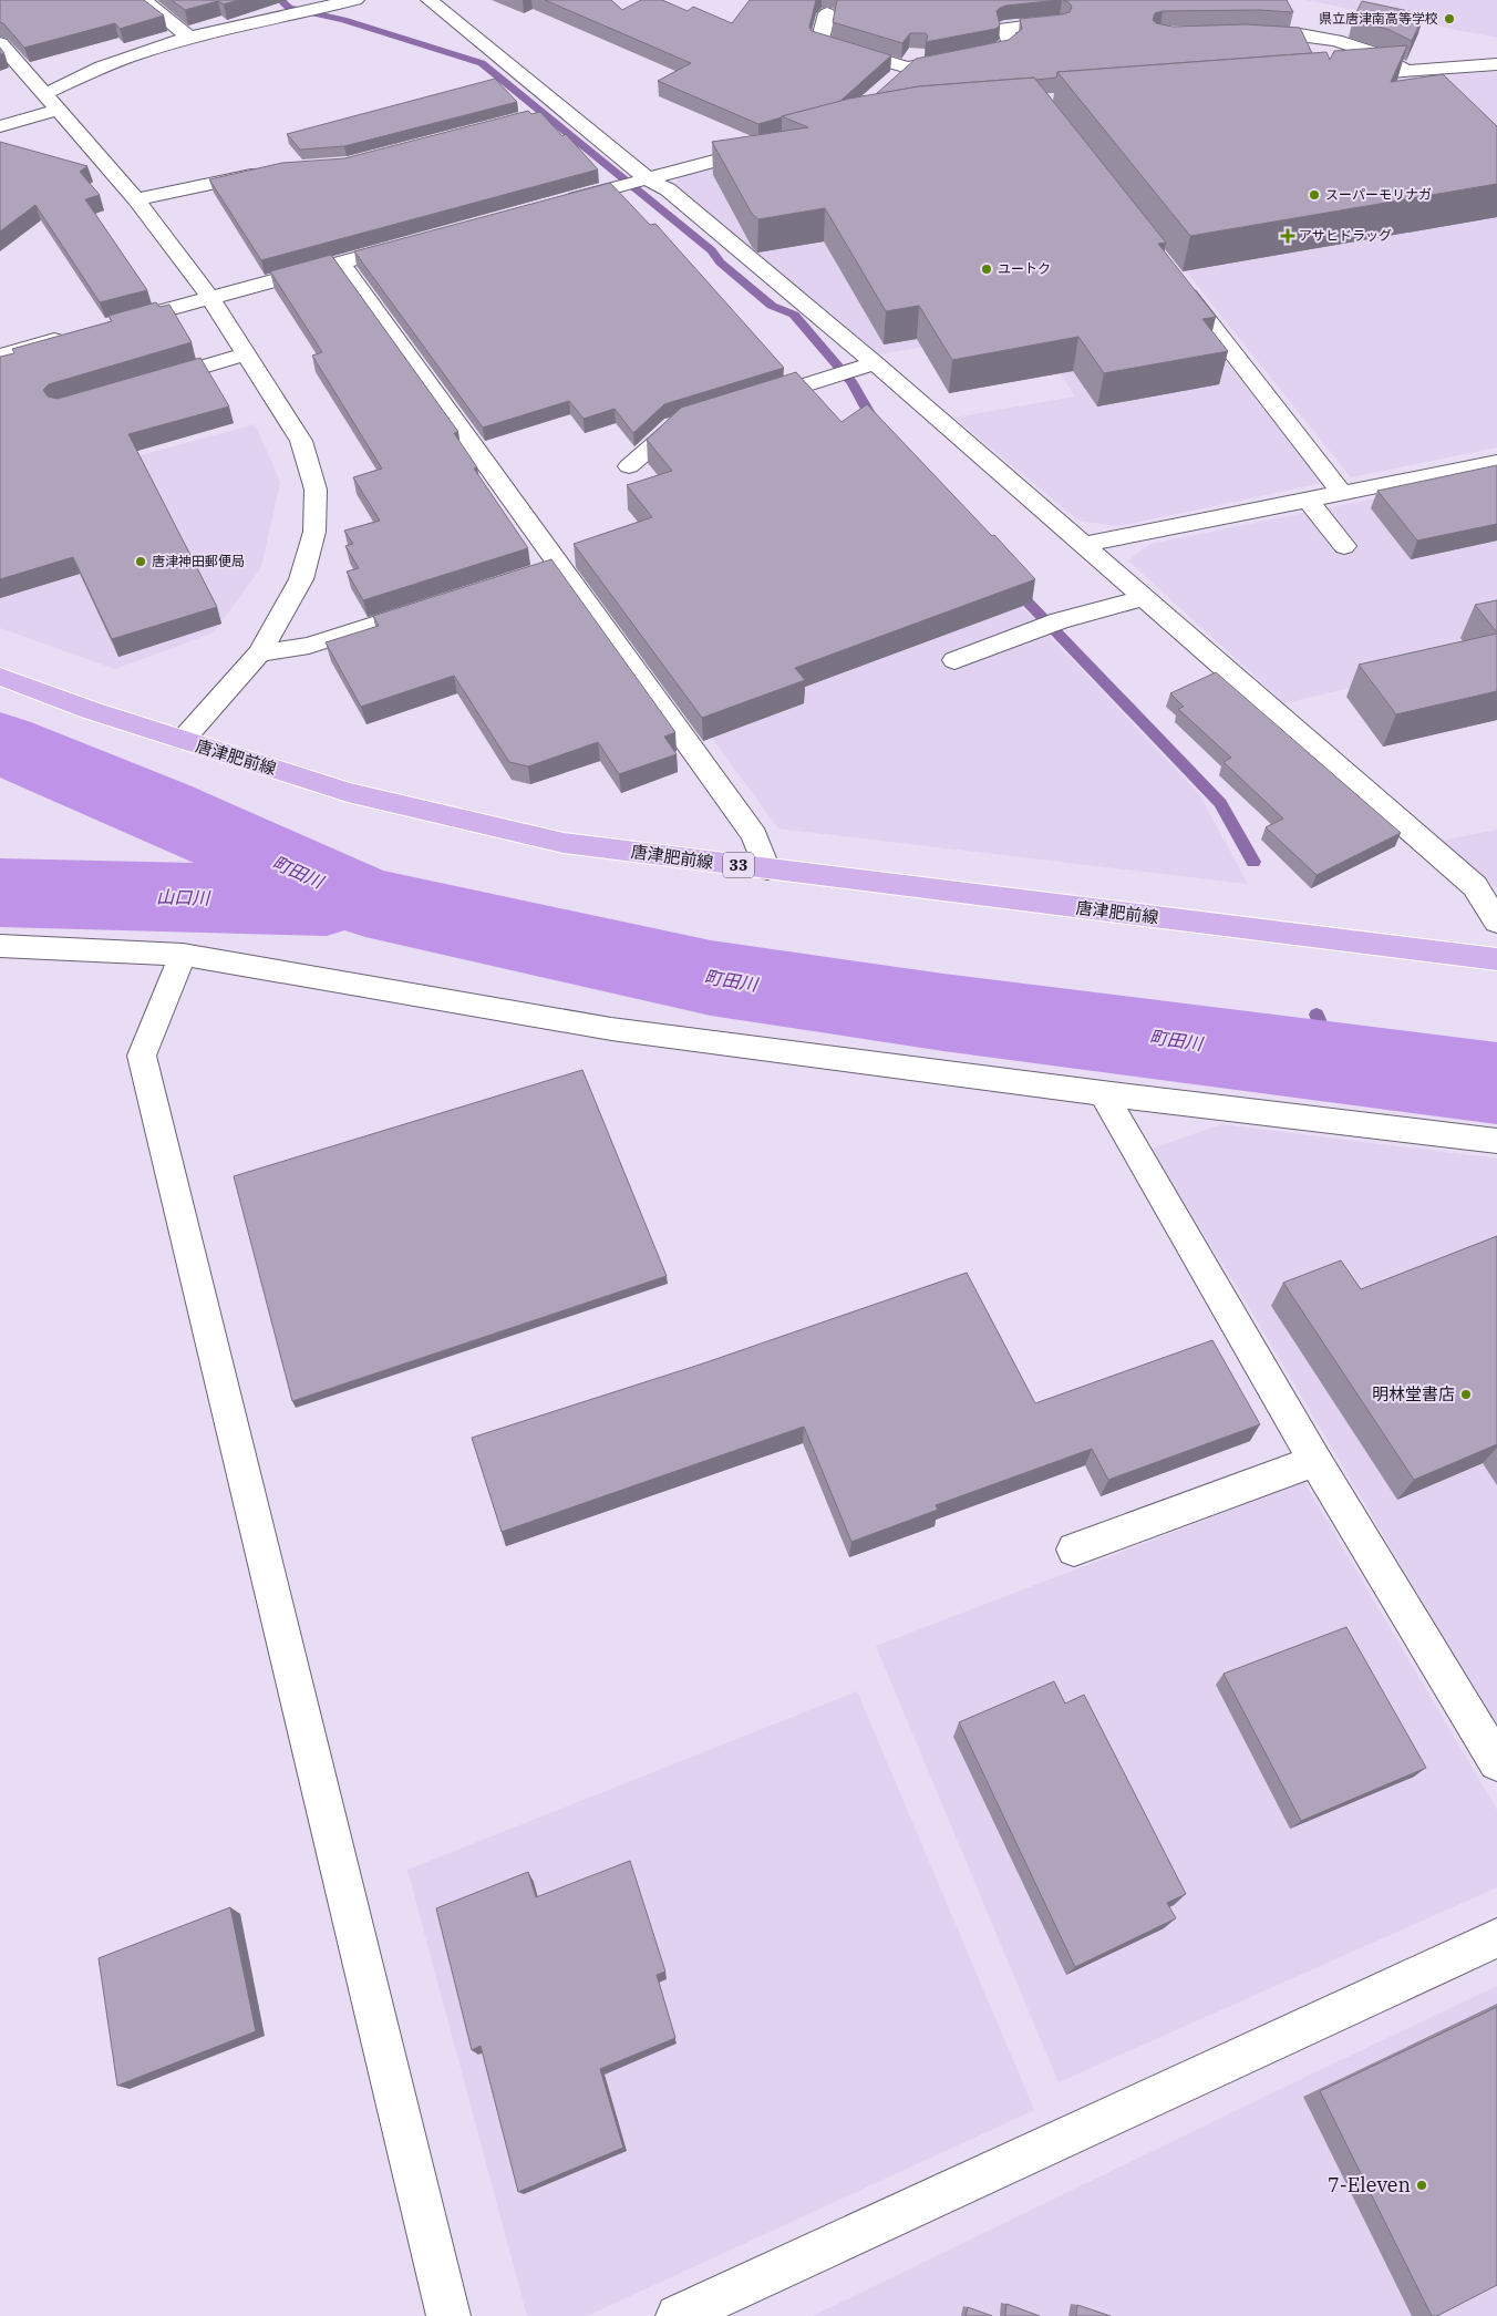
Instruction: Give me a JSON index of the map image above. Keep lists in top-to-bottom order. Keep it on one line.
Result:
{"streets":{"main road":["唐津肥前線","33"]},"water":["町田川","山口川"],"places":{"other":["県立唐津南高等学校","スーパーモリナガ","ユートク","唐津神田郵便局","明林堂書店","7-Eleven"],"health":["アサヒドラッグ"]}}
